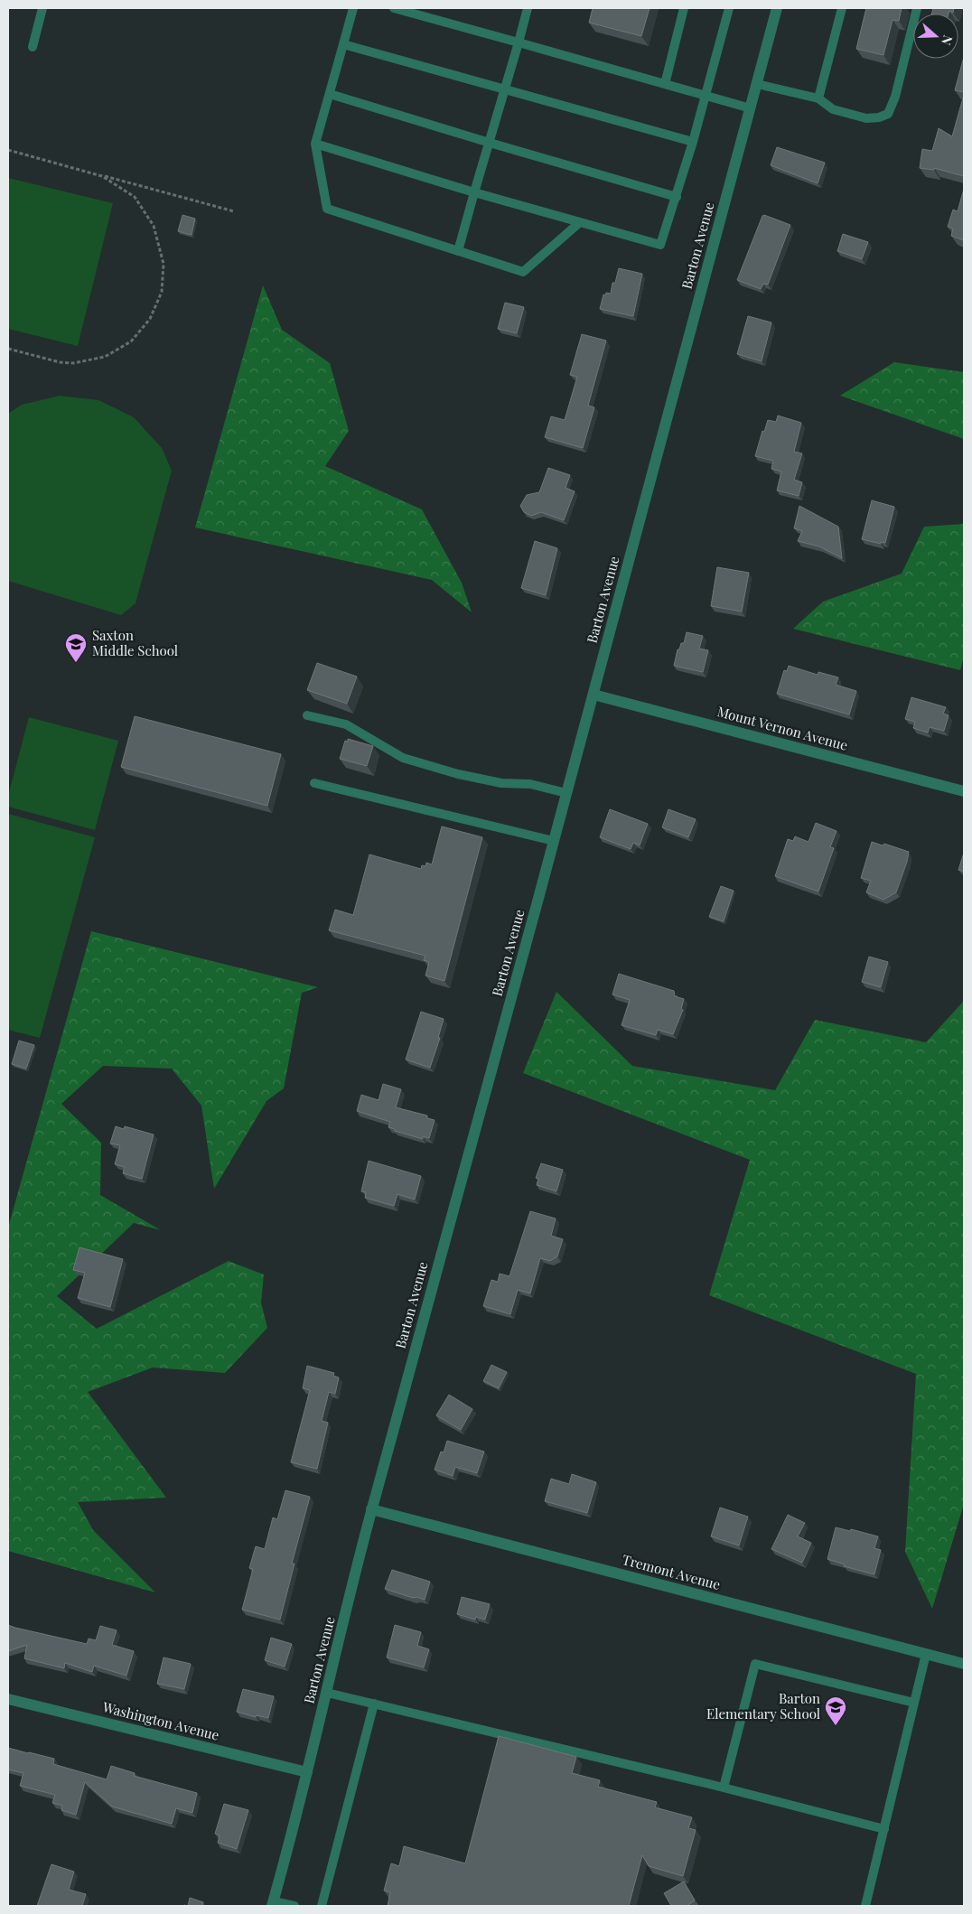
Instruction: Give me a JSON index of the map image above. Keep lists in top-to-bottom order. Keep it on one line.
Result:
{"streets":{"street":["Barton Avenue","Mount Vernon Avenue","Tremont Avenue","Washington Avenue"]},"crossings":[["Barton Avenue","Mount Vernon Avenue"],["Barton Avenue","Tremont Avenue"],["Barton Avenue","Washington Avenue"]],"places":{"school or university":["Saxton Middle School","Barton Elementary School"]},"north":"right"}
